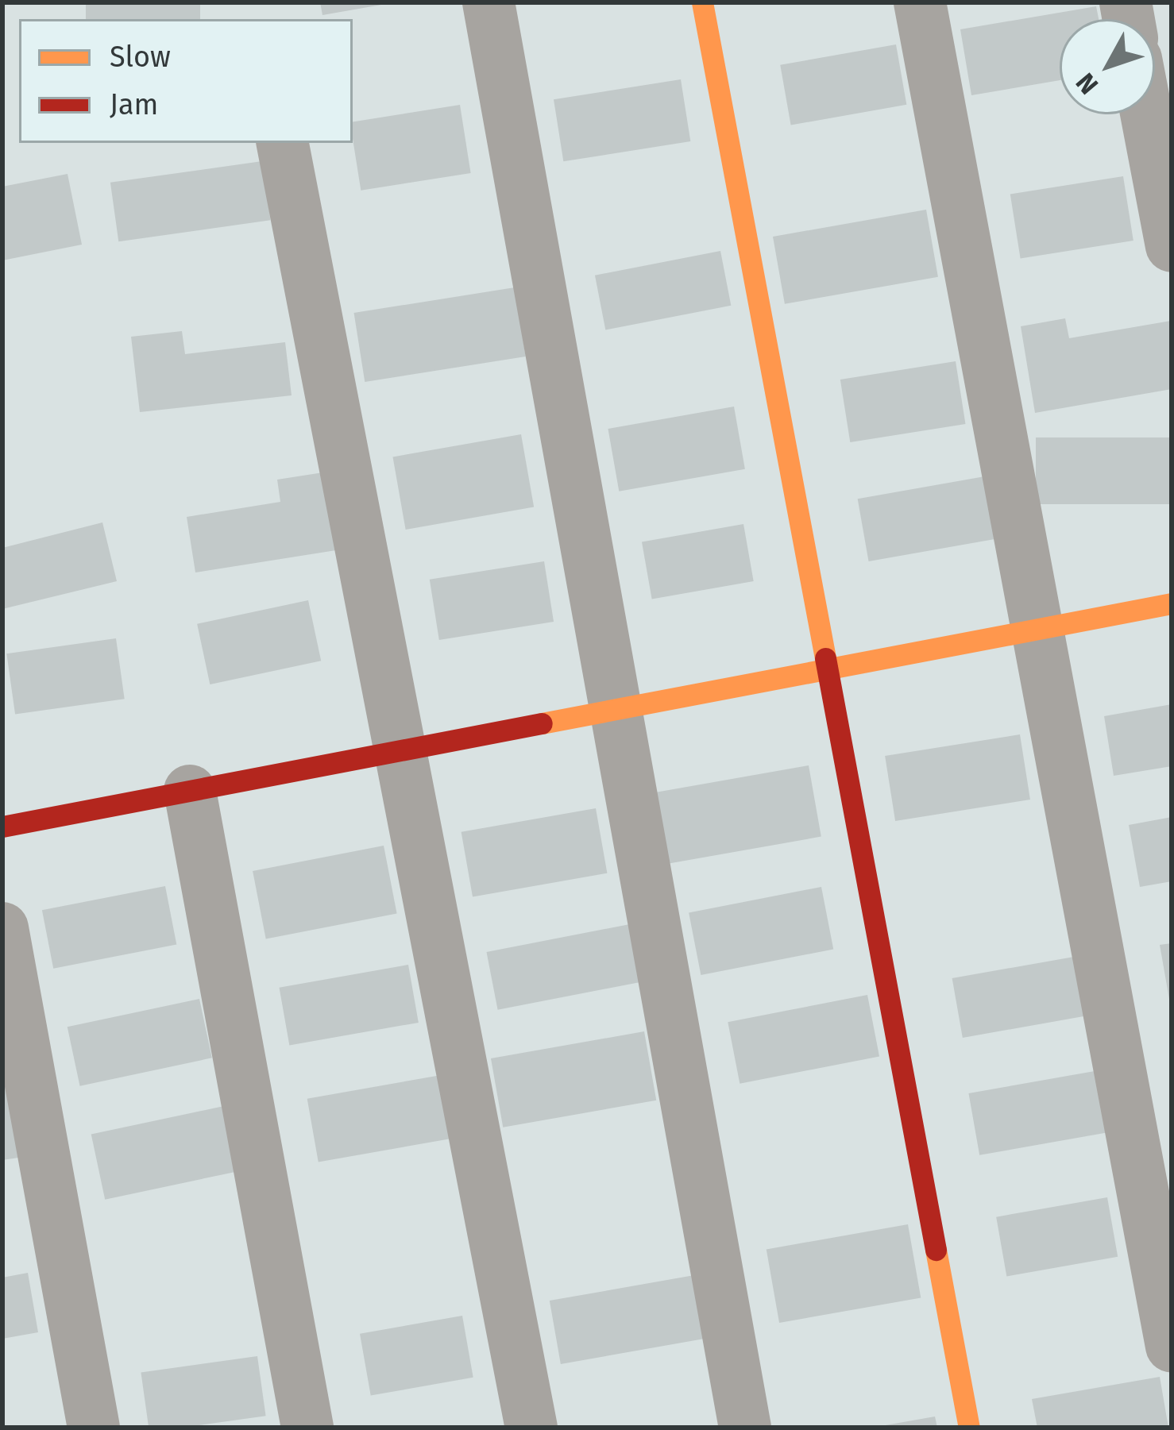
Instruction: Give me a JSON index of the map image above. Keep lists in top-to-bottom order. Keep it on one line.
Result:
{"legend":["Slow","Jam"],"north":"bottom left"}
